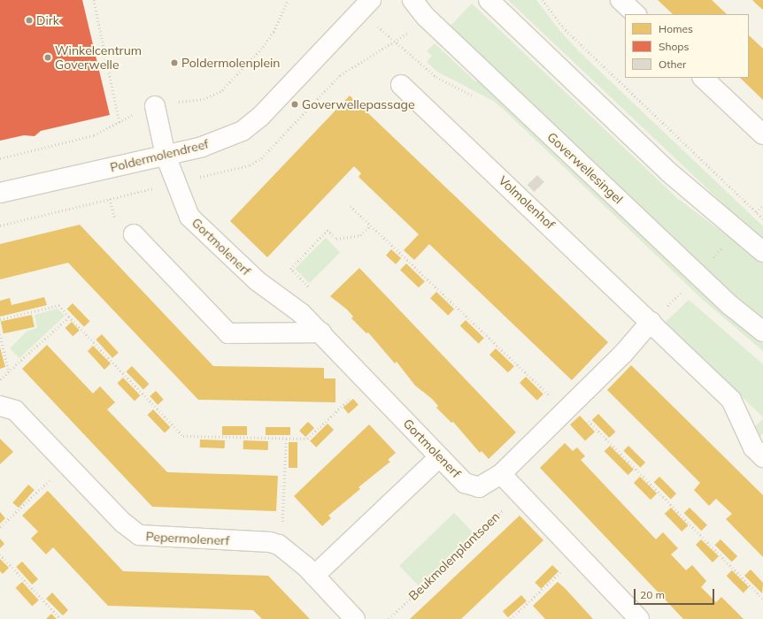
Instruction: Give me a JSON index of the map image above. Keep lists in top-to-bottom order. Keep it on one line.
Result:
{"streets":{"street":["Poldermolendreef","Goverwellesingel","Volmolenhof","Gortmolenerf","Pepermolenerf"],"path":["Beukmolenplantsoen"]},"crossings":[["Poldermolendreef","Gortmolenerf"]],"places":["Dirk","Winkelcentrum Goverwelle","Poldermolenplein","Goverwellepassage"],"legend":["Homes","Shops","Other"],"scale_bar":"20 m"}
